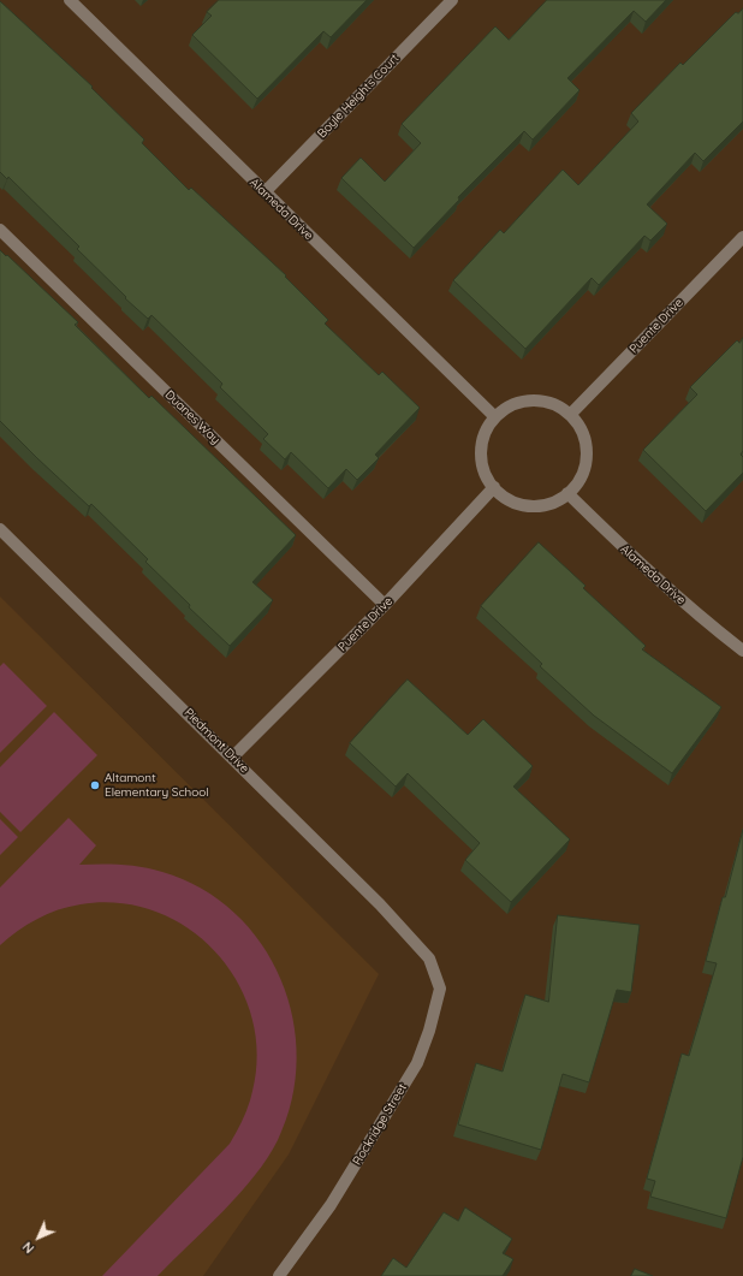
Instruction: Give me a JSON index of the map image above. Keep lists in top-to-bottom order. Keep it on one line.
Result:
{"streets":{"street":["Boyle Heights Court","Alameda Drive","Puente Drive","Duanes Way","Piedmont Drive","Rockridge Street"]},"crossings":[["Boyle Heights Court","Alameda Drive"],["Alameda Drive","Puente Drive"],["Puente Drive","Duanes Way"],["Puente Drive","Piedmont Drive"],["Piedmont Drive","Rockridge Street"]],"places":["Altamont Elementary School"],"north":"bottom left"}
